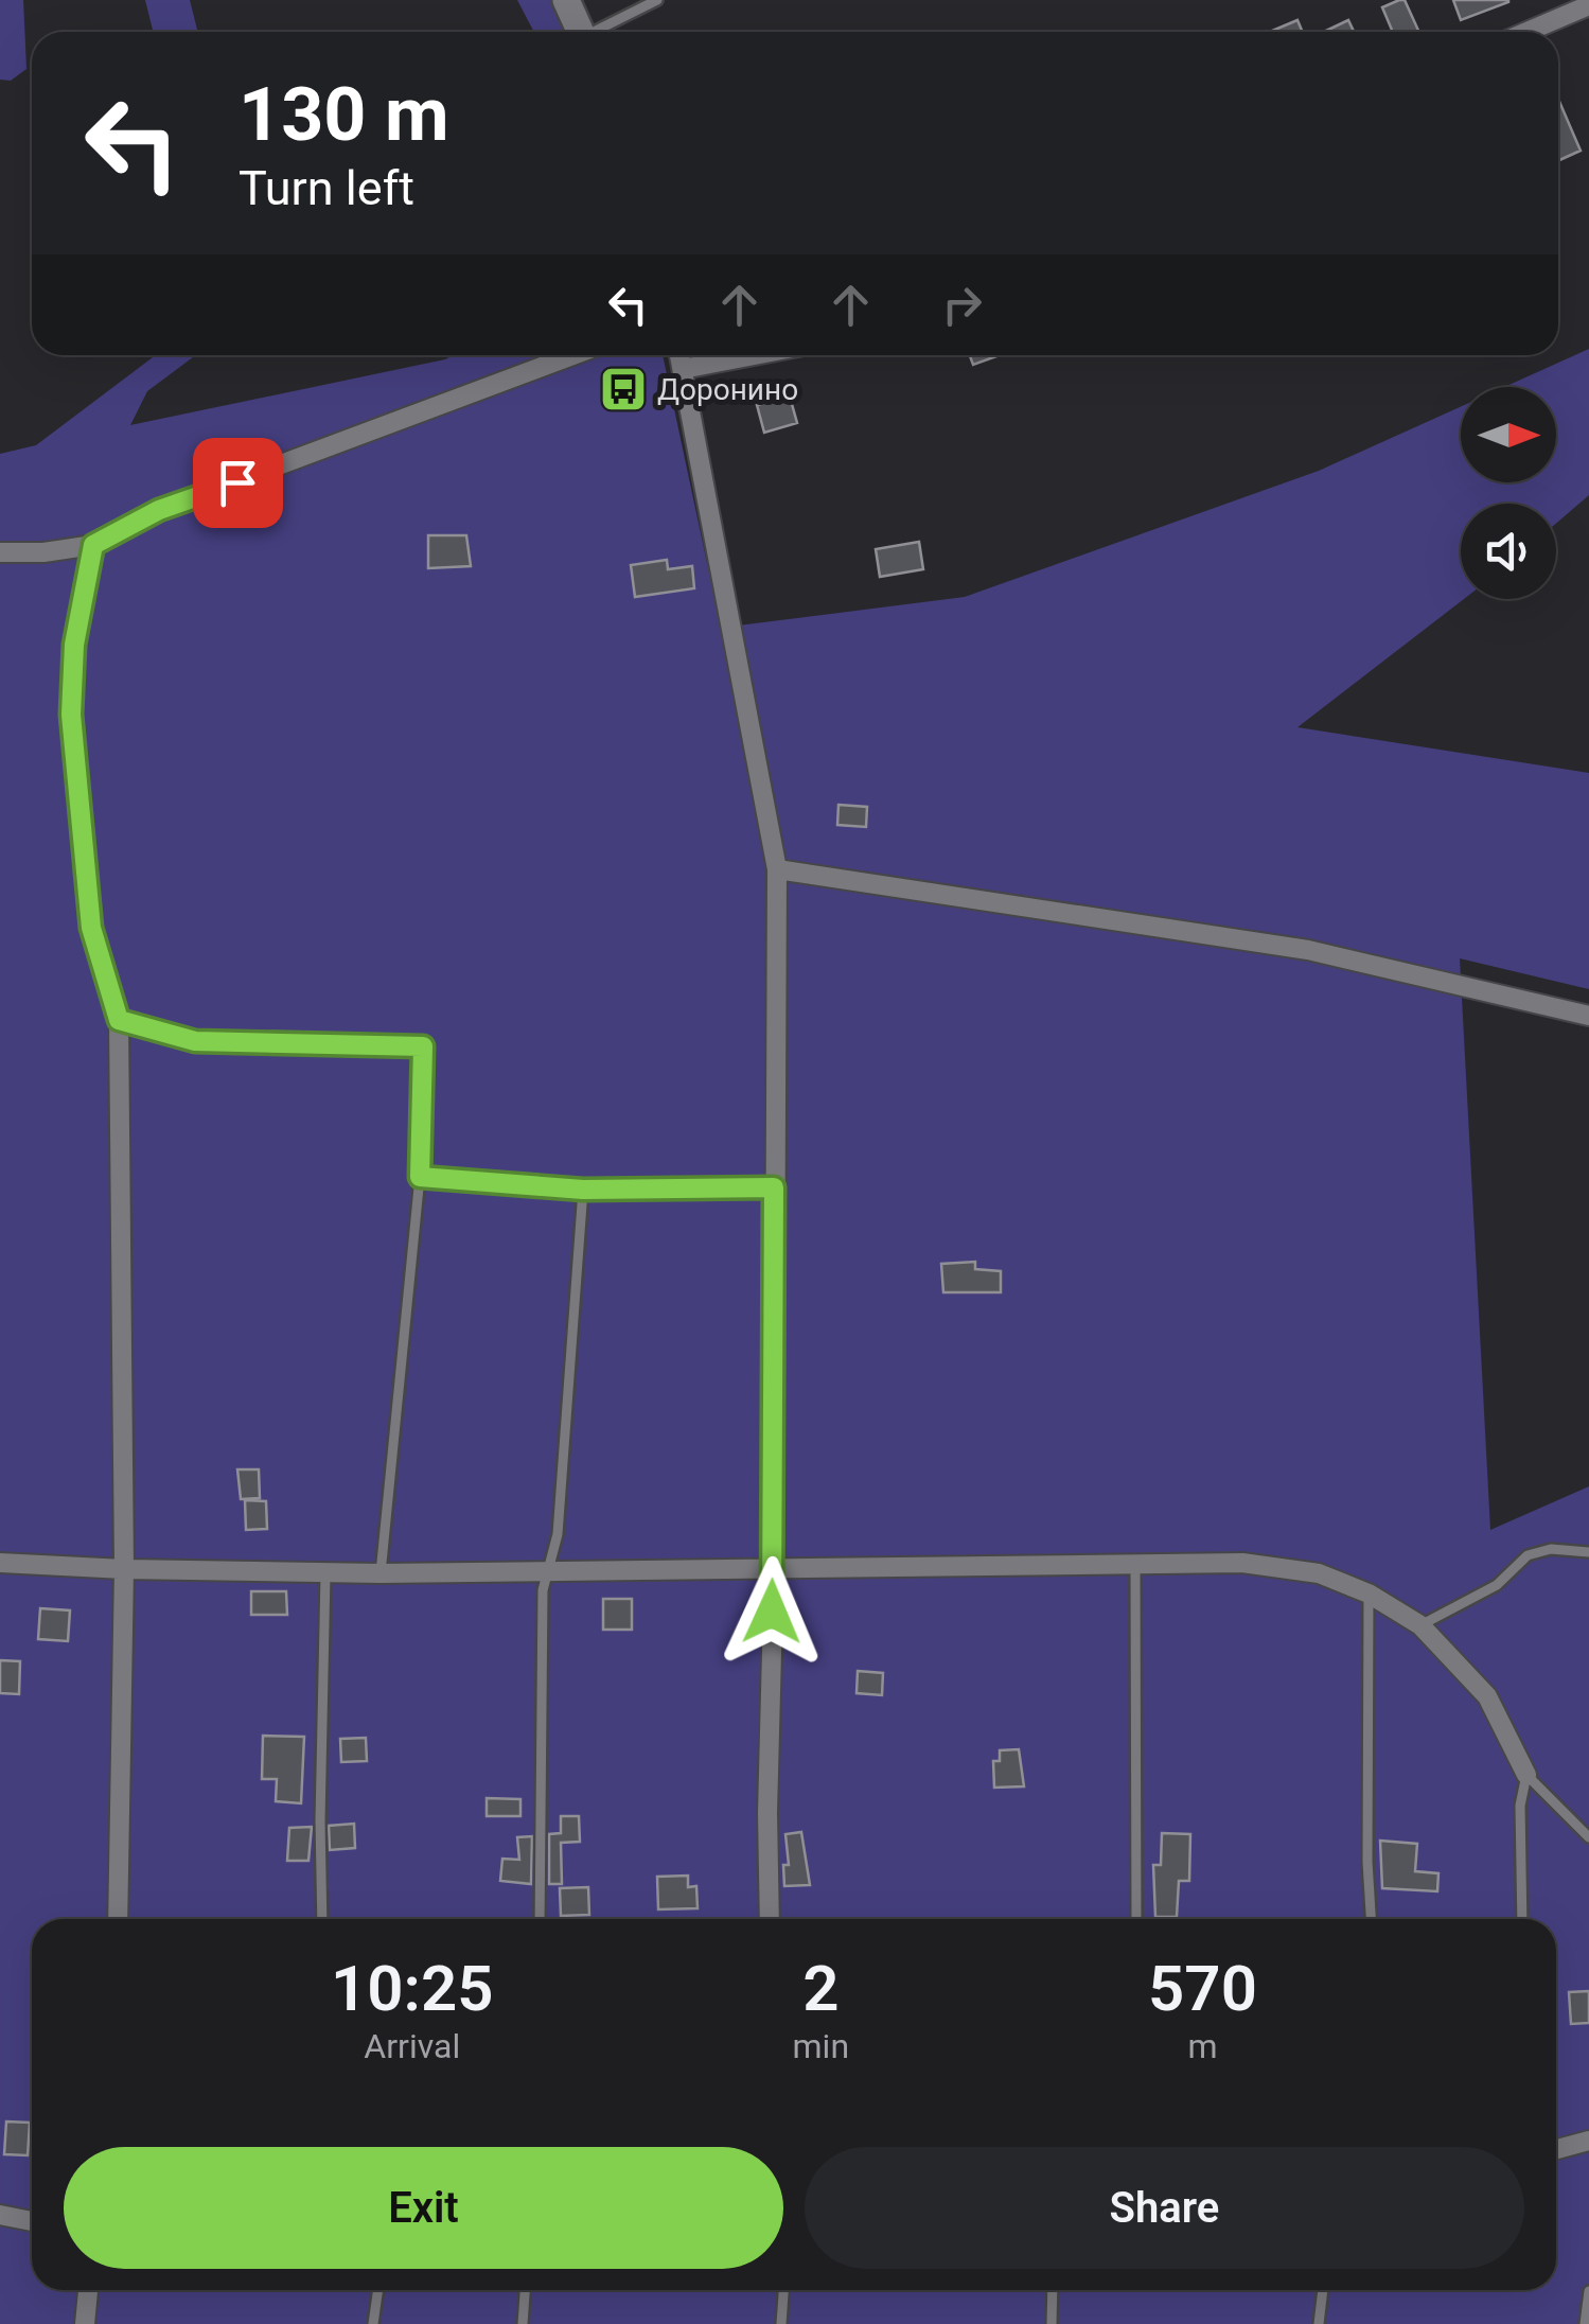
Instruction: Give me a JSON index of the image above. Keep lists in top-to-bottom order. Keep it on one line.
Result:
{"places":{"bus stop":["Доронино"]},"north":"right","page":{"turn":["130 m","Turn left"],"eta":["10:25","Arrival","2","min","570","m"],"buttons":["Exit","Share"]}}
